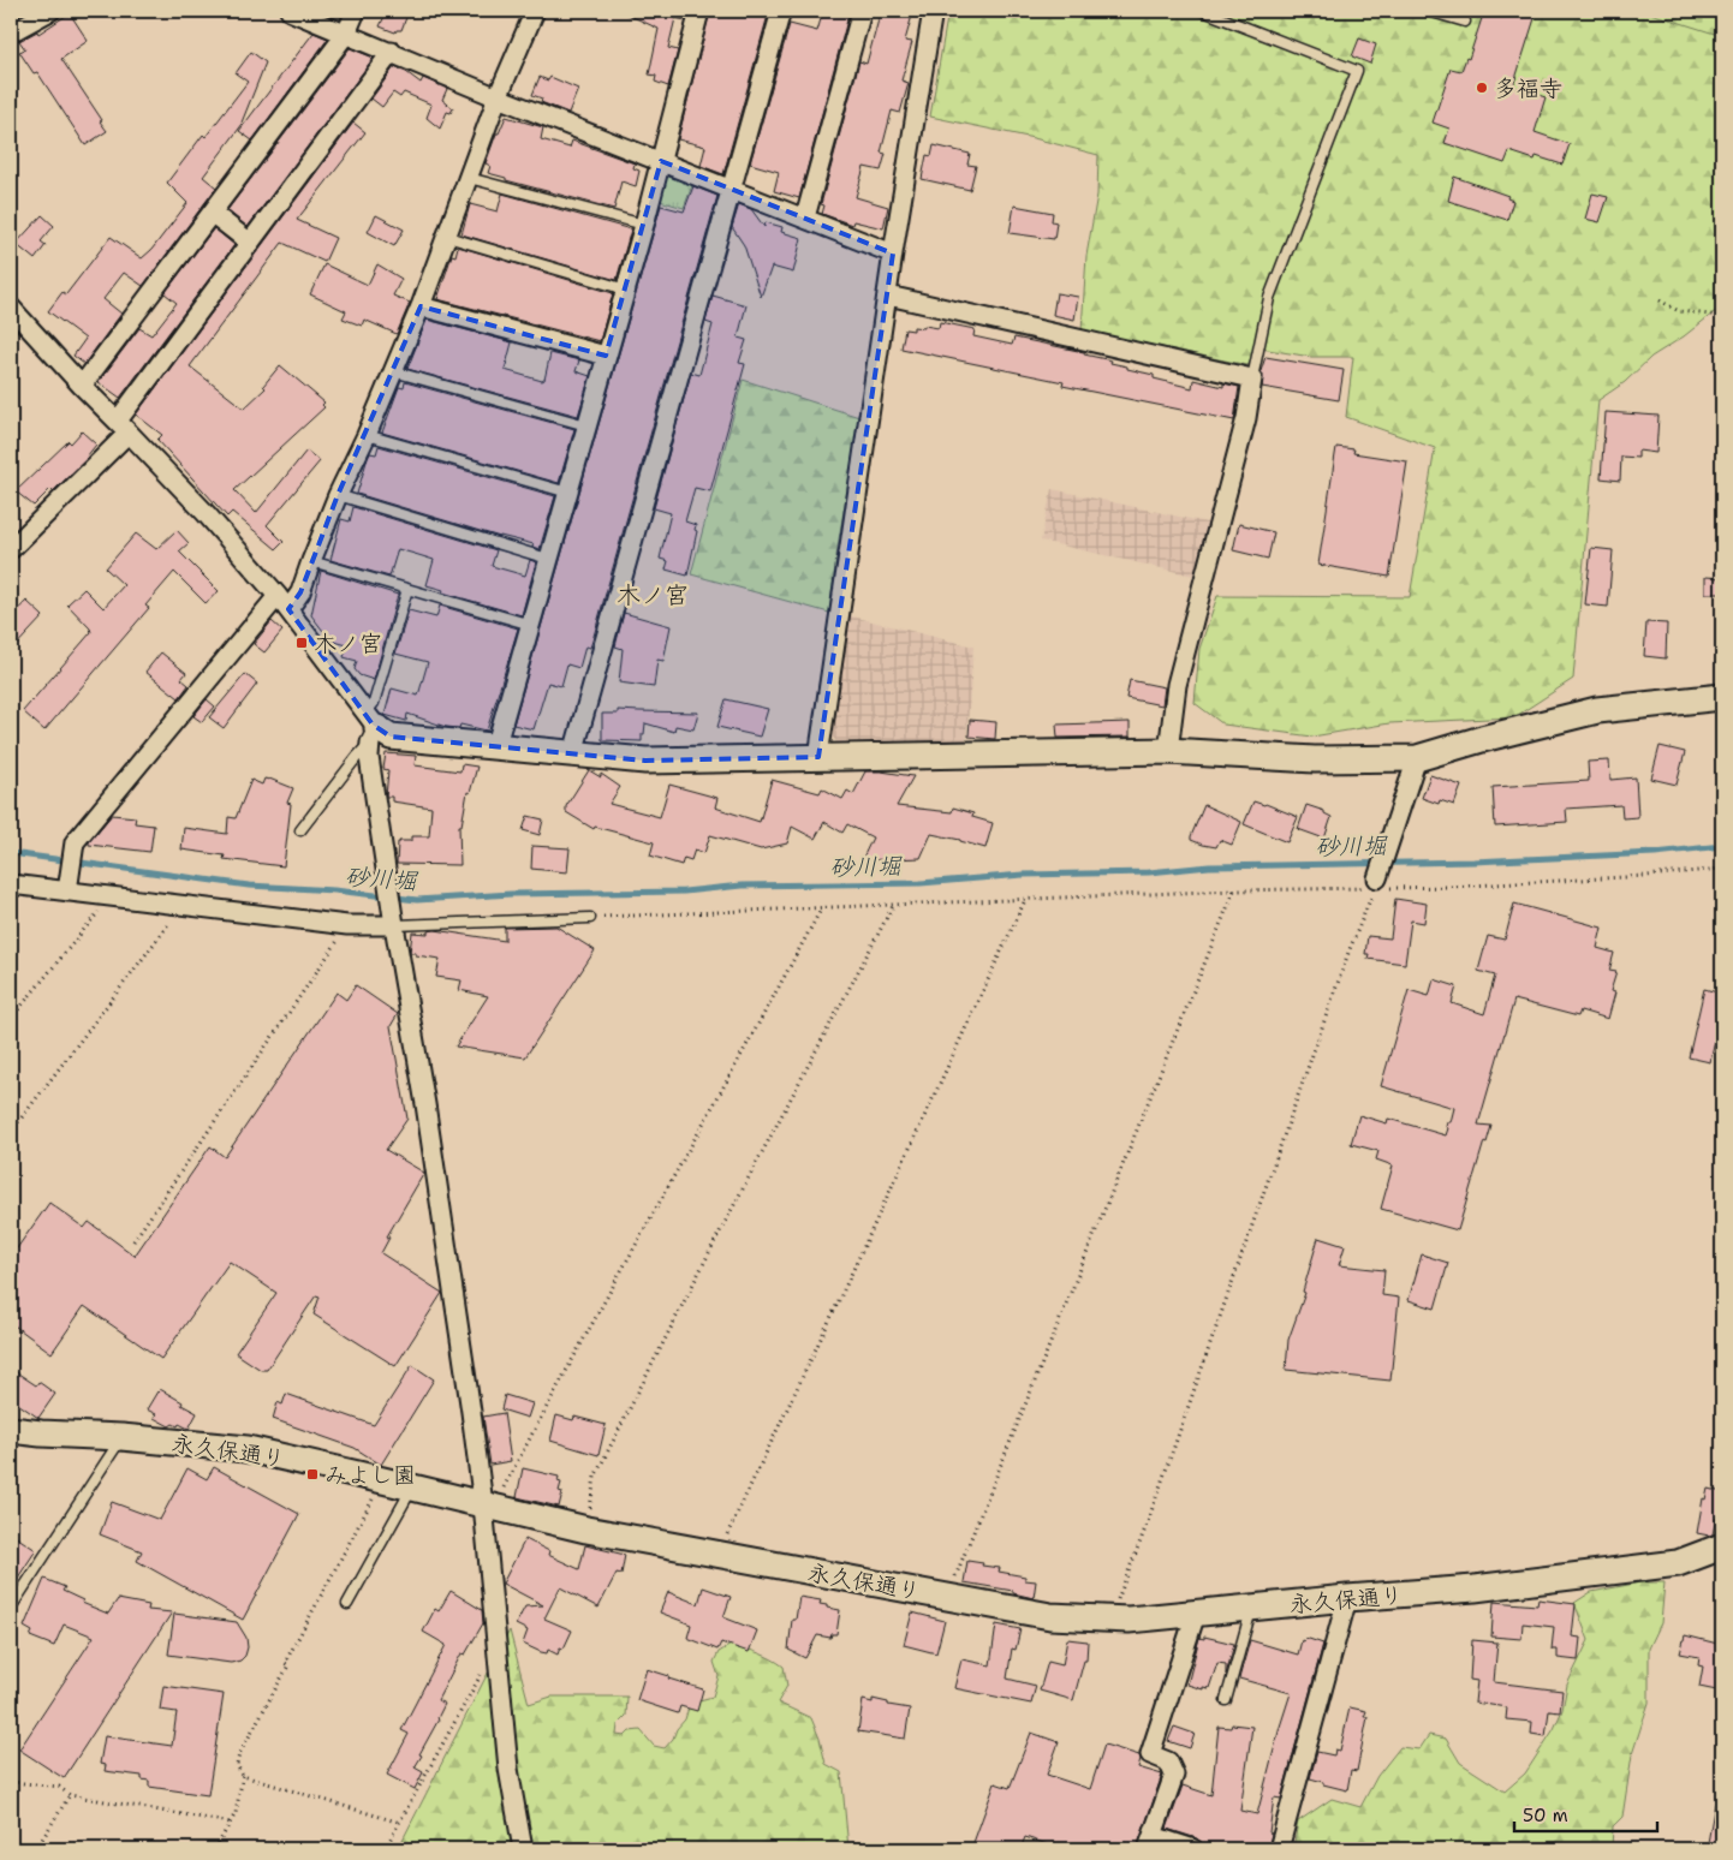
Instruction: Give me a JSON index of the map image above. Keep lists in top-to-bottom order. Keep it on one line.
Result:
{"streets":{"street":["永久保通り"]},"districts":["木ノ宮"],"water":["砂川堀"],"places":{"other":["多福寺"],"transit":["木ノ宮","みよし園"]},"scale_bar":"50 m"}
